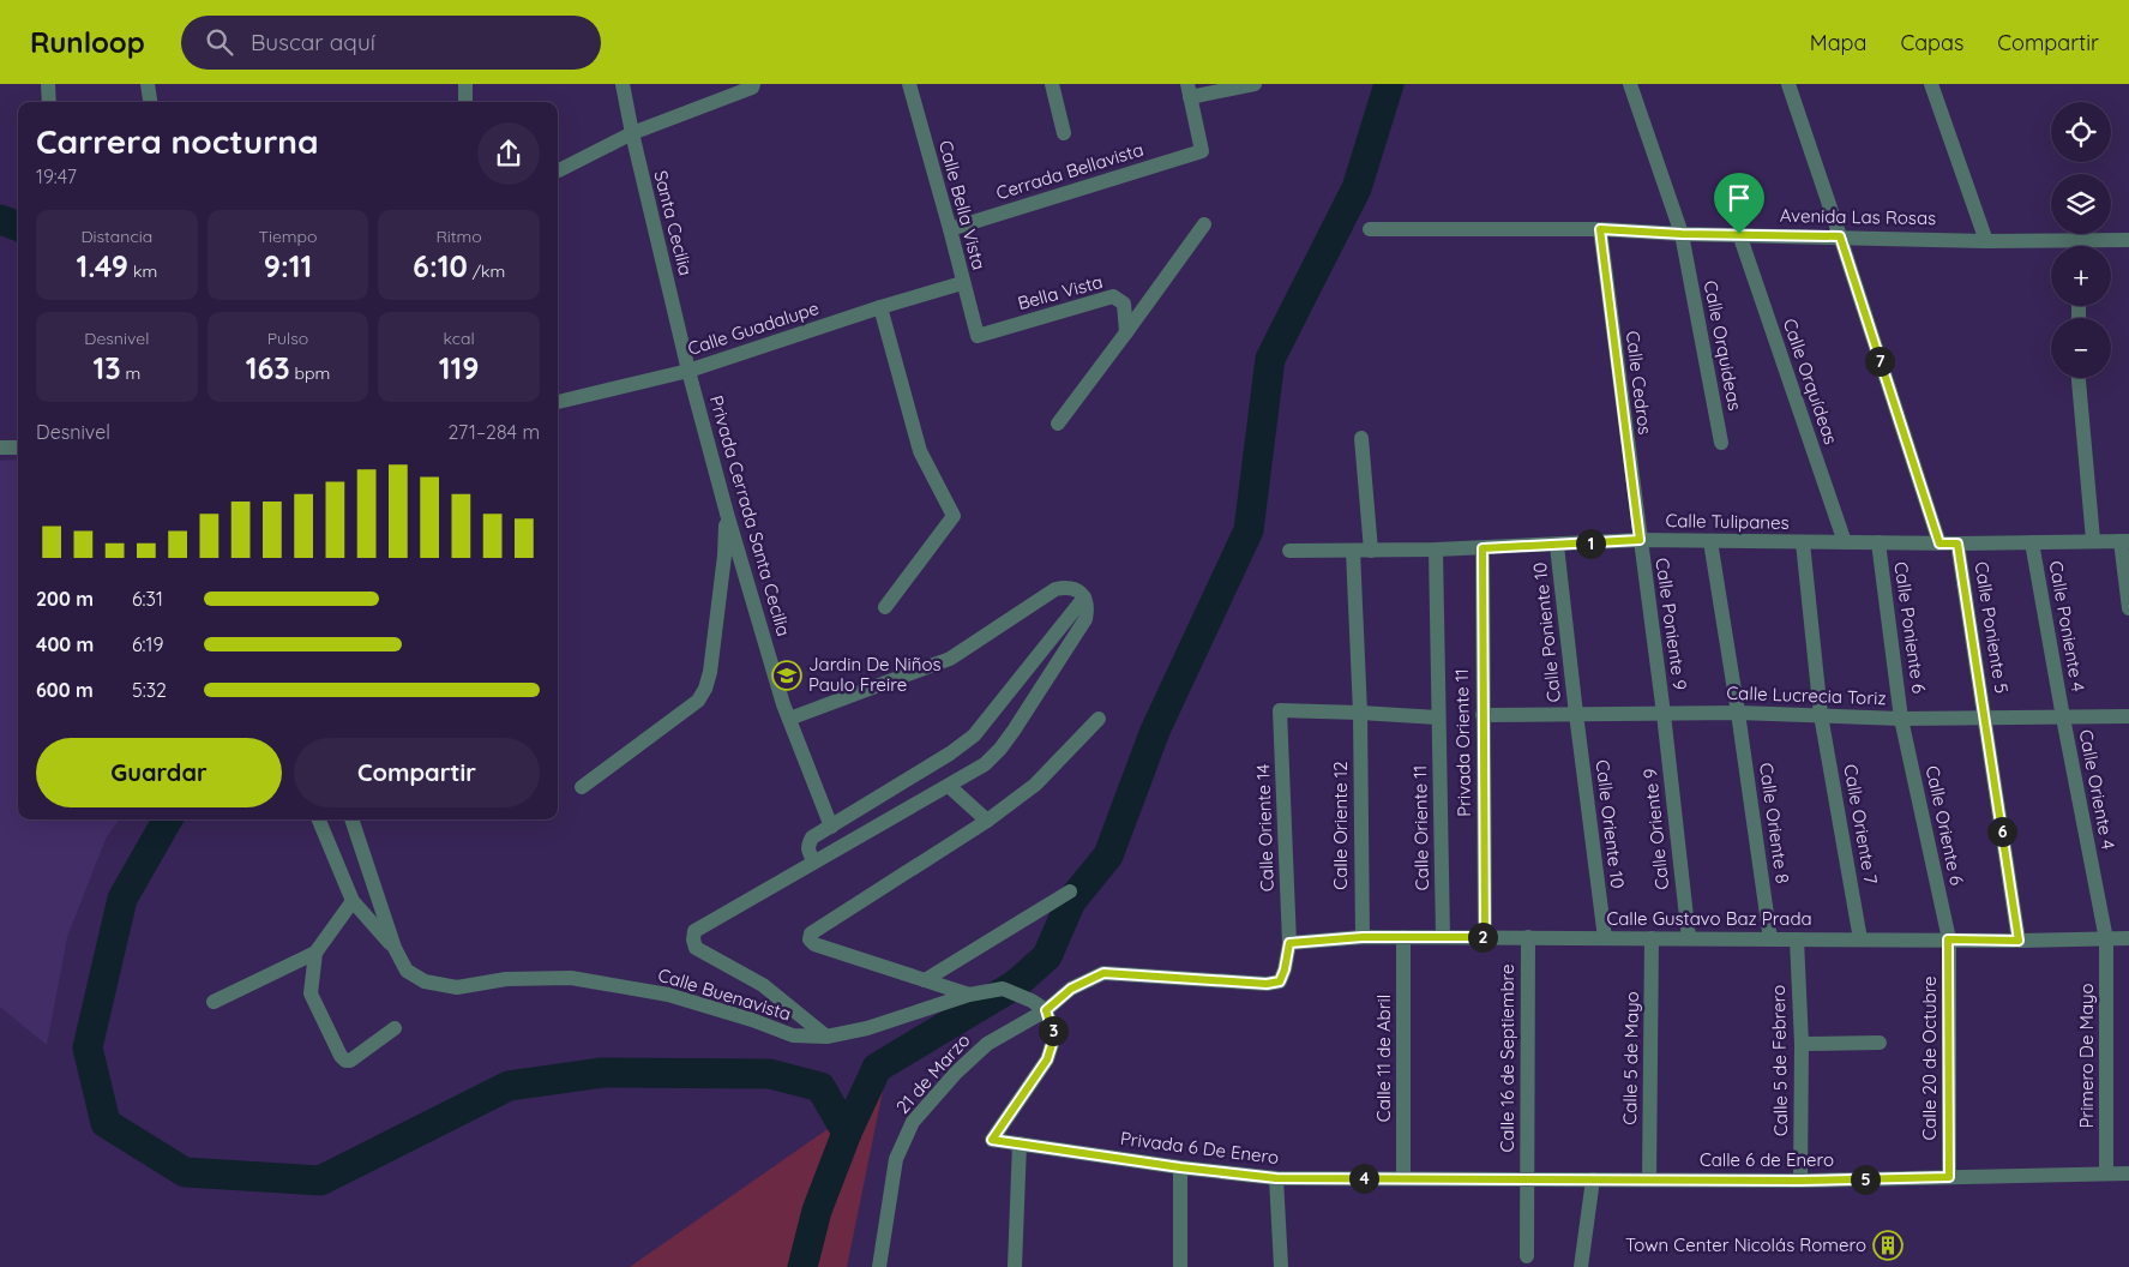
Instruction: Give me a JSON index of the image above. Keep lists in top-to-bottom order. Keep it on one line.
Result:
{"streets":{"street":["Cerrada Bellavista","Calle Bella Vista","Avenida Las Rosas","Santa Cecilia","Bella Vista","Calle Guadalupe","Calle Orquideas","Calle Orquídeas","Calle Cedros","Privada Cerrada Santa Cecilia","Calle Tulipanes","Calle Poniente 9","Calle Poniente 4","Calle Poniente 6","Calle Poniente 5","Calle Poniente 10","Calle Lucrecia Toriz","Privada Oriente 11","Calle Oriente 4","Calle Oriente 8","Calle Oriente 10","Calle Oriente 7","Calle Oriente 12","Calle Oriente 6","Calle Oriente 14","Calle Oriente 11","Calle Oriente 9","Calle Gustavo Baz Prada","Calle Buenavista","Primero De Mayo","Calle 11 de Abril","Calle 16 de Septiembre","Calle 5 de Mayo","Calle 20 de Octubre","Calle 5 de Febrero","21 de Marzo","Privada 6 De Enero","Calle 6 de Enero"]},"crossings":[["Cerrada Bellavista","Calle Bella Vista"],["Calle Bella Vista","Bella Vista"],["Calle Bella Vista","Calle Guadalupe"],["Avenida Las Rosas","Calle Orquideas"],["Avenida Las Rosas","Calle Orquídeas"],["Avenida Las Rosas","Calle Cedros"],["Santa Cecilia","Calle Guadalupe"],["Santa Cecilia","Privada Cerrada Santa Cecilia"],["Calle Guadalupe","Privada Cerrada Santa Cecilia"],["Calle Orquídeas","Calle Tulipanes"],["Calle Cedros","Calle Tulipanes"],["Calle Cedros","Calle Poniente 9"],["Calle Tulipanes","Calle Poniente 9"],["Calle Tulipanes","Calle Poniente 4"],["Calle Tulipanes","Calle Poniente 6"],["Calle Tulipanes","Calle Poniente 5"],["Calle Tulipanes","Calle Poniente 10"],["Calle Tulipanes","Privada Oriente 11"],["Calle Tulipanes","Calle Oriente 8"],["Calle Tulipanes","Calle Oriente 7"],["Calle Tulipanes","Calle Oriente 12"],["Calle Tulipanes","Calle Oriente 11"],["Calle Poniente 9","Calle Lucrecia Toriz"],["Calle Poniente 9","Calle Oriente 9"],["Calle Poniente 4","Calle Lucrecia Toriz"],["Calle Poniente 4","Calle Oriente 4"],["Calle Poniente 6","Calle Lucrecia Toriz"],["Calle Poniente 6","Calle Oriente 6"],["Calle Poniente 5","Calle Lucrecia Toriz"],["Calle Poniente 5","Calle Gustavo Baz Prada"],["Calle Poniente 10","Calle Lucrecia Toriz"],["Calle Poniente 10","Calle Oriente 10"],["Calle Lucrecia Toriz","Privada Oriente 11"],["Calle Lucrecia Toriz","Calle Oriente 4"],["Calle Lucrecia Toriz","Calle Oriente 8"],["Calle Lucrecia Toriz","Calle Oriente 10"],["Calle Lucrecia Toriz","Calle Oriente 7"],["Calle Lucrecia Toriz","Calle Oriente 6"],["Calle Lucrecia Toriz","Calle Oriente 9"],["Privada Oriente 11","Calle Gustavo Baz Prada"],["Calle Oriente 4","Calle Gustavo Baz Prada"],["Calle Oriente 4","Primero De Mayo"],["Calle Oriente 8","Calle Gustavo Baz Prada"],["Calle Oriente 10","Calle Gustavo Baz Prada"],["Calle Oriente 7","Calle Gustavo Baz Prada"],["Calle Oriente 12","Calle Oriente 14"],["Calle Oriente 12","Calle Gustavo Baz Prada"],["Calle Oriente 6","Calle Gustavo Baz Prada"],["Calle Oriente 6","Calle 20 de Octubre"],["Calle Oriente 14","Calle Gustavo Baz Prada"],["Calle Oriente 14","Calle Buenavista"],["Calle Oriente 14","21 de Marzo"],["Calle Oriente 14","Privada 6 De Enero"],["Calle Oriente 11","Calle Gustavo Baz Prada"],["Calle Oriente 9","Calle Gustavo Baz Prada"],["Calle Gustavo Baz Prada","Primero De Mayo"],["Calle Gustavo Baz Prada","Calle 11 de Abril"],["Calle Gustavo Baz Prada","Calle 16 de Septiembre"],["Calle Gustavo Baz Prada","Calle 5 de Mayo"],["Calle Gustavo Baz Prada","Calle 20 de Octubre"],["Calle Gustavo Baz Prada","Calle 5 de Febrero"],["Calle Buenavista","21 de Marzo"],["Calle Buenavista","Privada 6 De Enero"],["Primero De Mayo","Calle 6 de Enero"],["Calle 11 de Abril","Privada 6 De Enero"],["Calle 11 de Abril","Calle 6 de Enero"],["Calle 16 de Septiembre","Calle 6 de Enero"],["Calle 5 de Mayo","Calle 6 de Enero"],["Calle 20 de Octubre","Calle 6 de Enero"],["Calle 5 de Febrero","Calle 6 de Enero"],["21 de Marzo","Privada 6 De Enero"],["Privada 6 De Enero","Calle 6 de Enero"]],"places":{"school or university":["Jardin De Niños Paulo Freire"],"building":["Town Center Nicolás Romero"]},"page":{"header":"Runloop","search":"Buscar aquí","nav":["Mapa","Capas","Compartir"],"map_buttons":["+","−"],"heading":["Carrera nocturna","19:47"],"stats":[["Distancia","1.49 km"],["Tiempo","9:11"],["Ritmo","6:10 /km"],["Desnivel","13 m"],["Pulso","163 bpm"],["kcal","119"]],"pins":["7","1","6","2","3","4","5"],"chart":["Desnivel","271–284 m"],"list":[{"name":"200 m","note":"6:31"},{"name":"400 m","note":"6:19"},{"name":"600 m","note":"5:32"}],"buttons":["Guardar","Compartir"]}}
